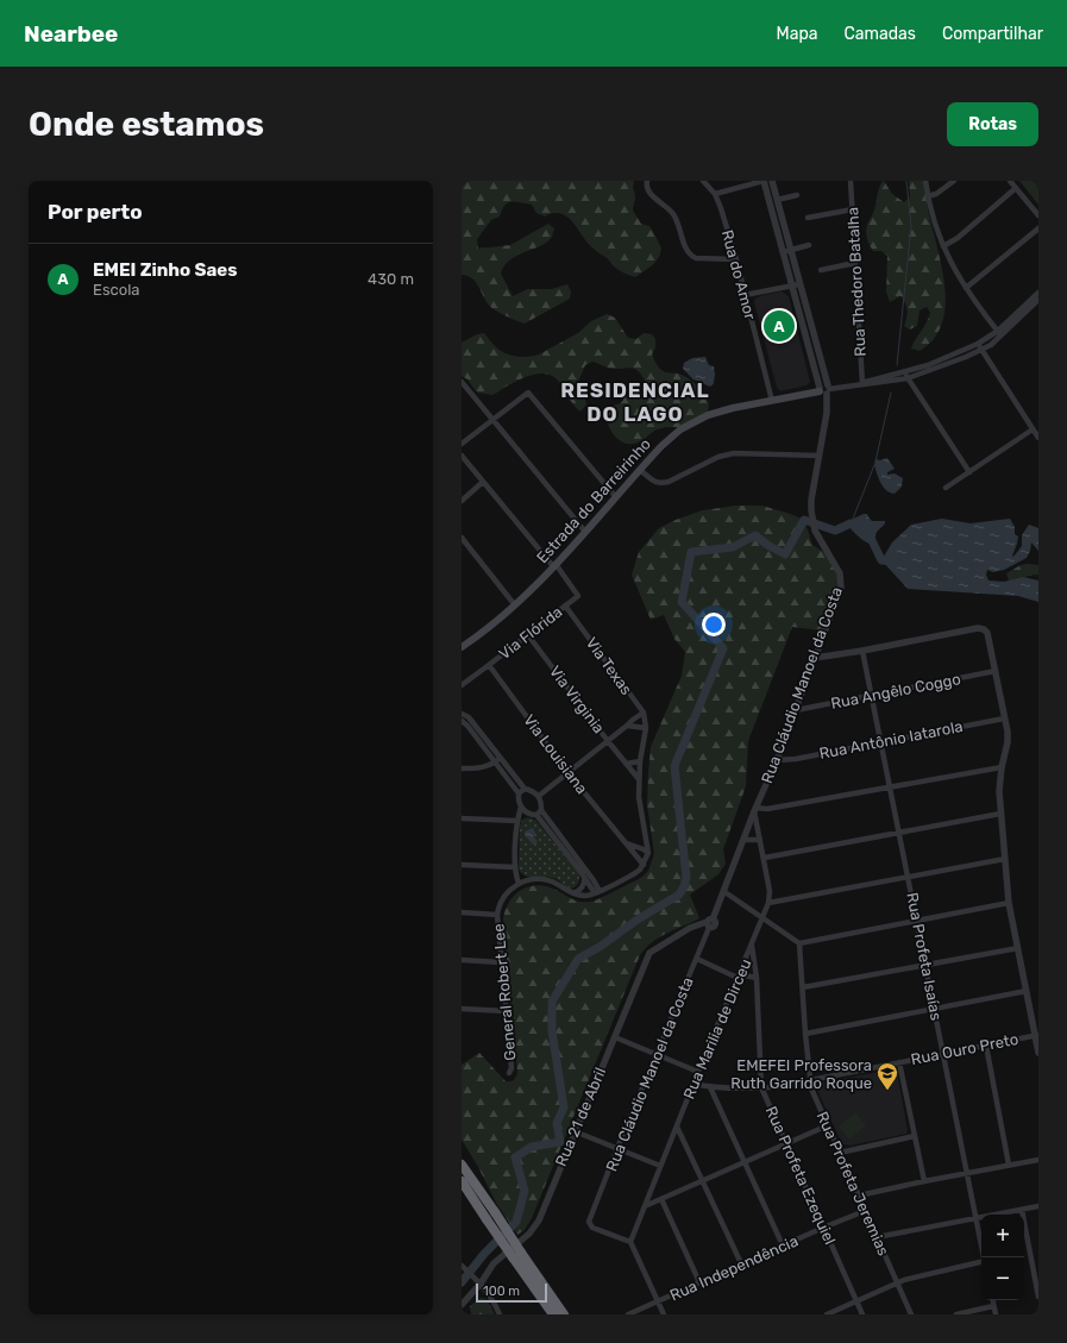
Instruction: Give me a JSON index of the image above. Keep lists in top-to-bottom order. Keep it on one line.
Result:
{"streets":{"main road":["Estrada do Barreirinho"],"street":["Rua do Amor","Rua Thedoro Batalha","Via Flórida","Via Texas","Rua Cláudio Manoel da Costa","Rua Angêlo Coggo","Via Virginia","Rua Antônio Iatarola","Via Louisiana","Rua Profeta Isaías","General Robert Lee","Rua Marilia de Dirceu","Rua Ouro Preto","Rua 21 de Abril","Rua Profeta Ezequiel","Rua Profeta Jeremias","Rua Independência"]},"crossings":[["Rua do Amor","Estrada do Barreirinho"],["Estrada do Barreirinho","Via Flórida"],["Via Flórida","Via Texas"],["Via Flórida","Via Virginia"],["Via Flórida","Via Louisiana"],["Rua Cláudio Manoel da Costa","Rua Angêlo Coggo"],["Rua Cláudio Manoel da Costa","Rua Antônio Iatarola"],["Rua Cláudio Manoel da Costa","Rua Marilia de Dirceu"],["Rua Cláudio Manoel da Costa","Rua 21 de Abril"],["Rua Angêlo Coggo","Rua Profeta Isaías"],["Rua Antônio Iatarola","Rua Profeta Isaías"],["Rua Profeta Isaías","Rua Ouro Preto"],["Rua Marilia de Dirceu","Rua Ouro Preto"],["Rua Marilia de Dirceu","Rua Profeta Ezequiel"],["Rua Ouro Preto","Rua Profeta Ezequiel"],["Rua Ouro Preto","Rua Profeta Jeremias"],["Rua Profeta Ezequiel","Rua Independência"],["Rua Profeta Jeremias","Rua Independência"]],"districts":["RESIDENCIAL DO LAGO"],"places":{"school or university":["EMEFEI Professora Ruth Garrido Roque"]},"scale_bar":"100 m","page":{"header":"Nearbee","nav":["Mapa","Camadas","Compartilhar"],"buttons":"Rotas","title":"Onde estamos","heading":"Por perto","list":[{"mark":"A","name":"EMEI Zinho Saes","note":"Escola","value":"430 m"}],"pins":"A","map_buttons":["+","−"],"scale":"100 m"}}
